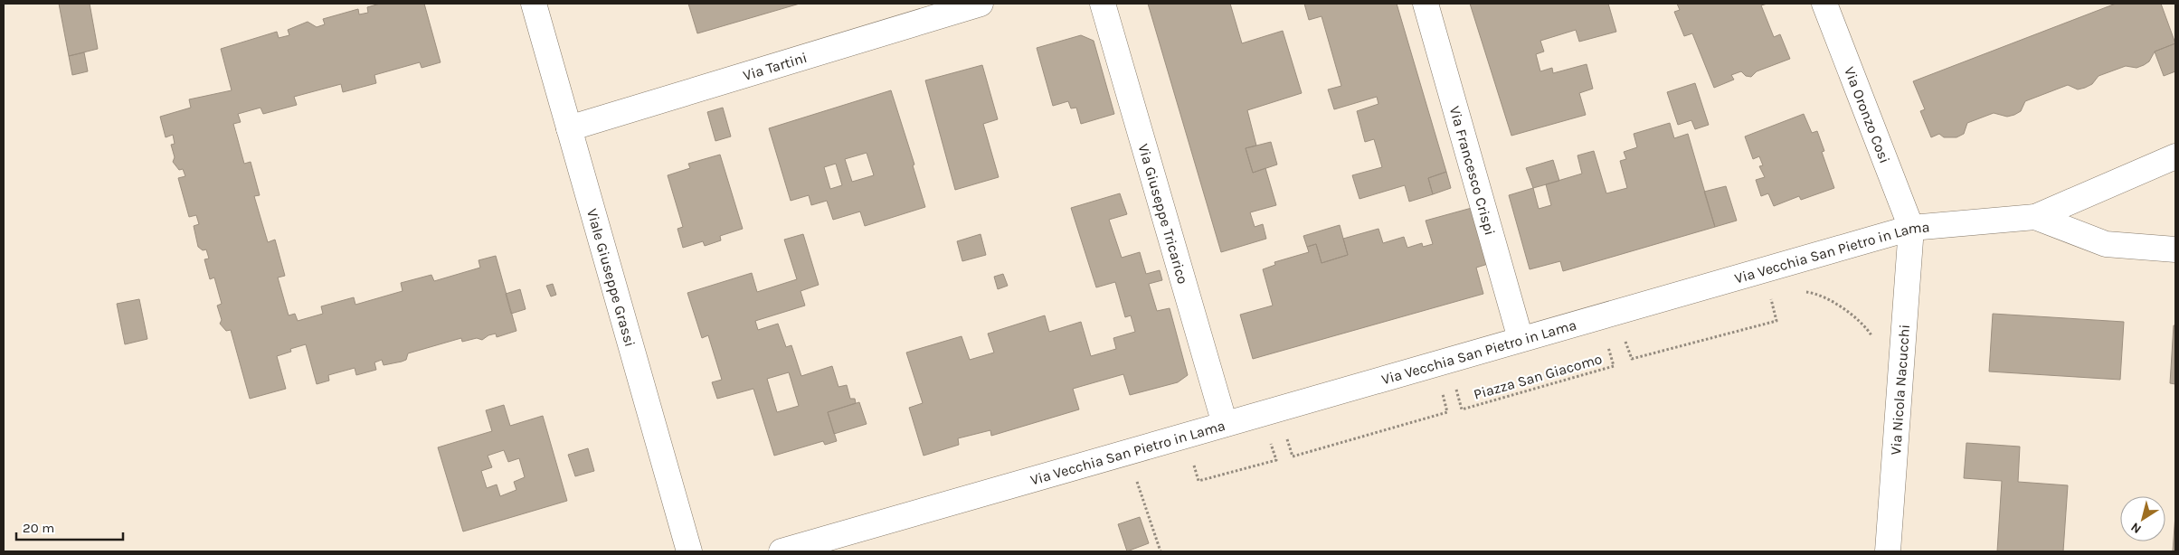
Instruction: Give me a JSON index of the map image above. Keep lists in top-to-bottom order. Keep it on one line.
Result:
{"streets":{"street":["Via Tartini","Via Oronzo Cosi","Via Francesco Crispi","Via Giuseppe Tricarico","Via Vecchia San Pietro in Lama","Viale Giuseppe Grassi","Via Nicola Nacucchi"],"path":["Piazza San Giacomo"]},"crossings":[["Via Tartini","Viale Giuseppe Grassi"],["Via Oronzo Cosi","Via Vecchia San Pietro in Lama"],["Via Oronzo Cosi","Via Nicola Nacucchi"],["Via Francesco Crispi","Via Vecchia San Pietro in Lama"],["Via Giuseppe Tricarico","Via Vecchia San Pietro in Lama"],["Via Vecchia San Pietro in Lama","Via Nicola Nacucchi"]],"scale_bar":"20 m","north":"bottom left"}
